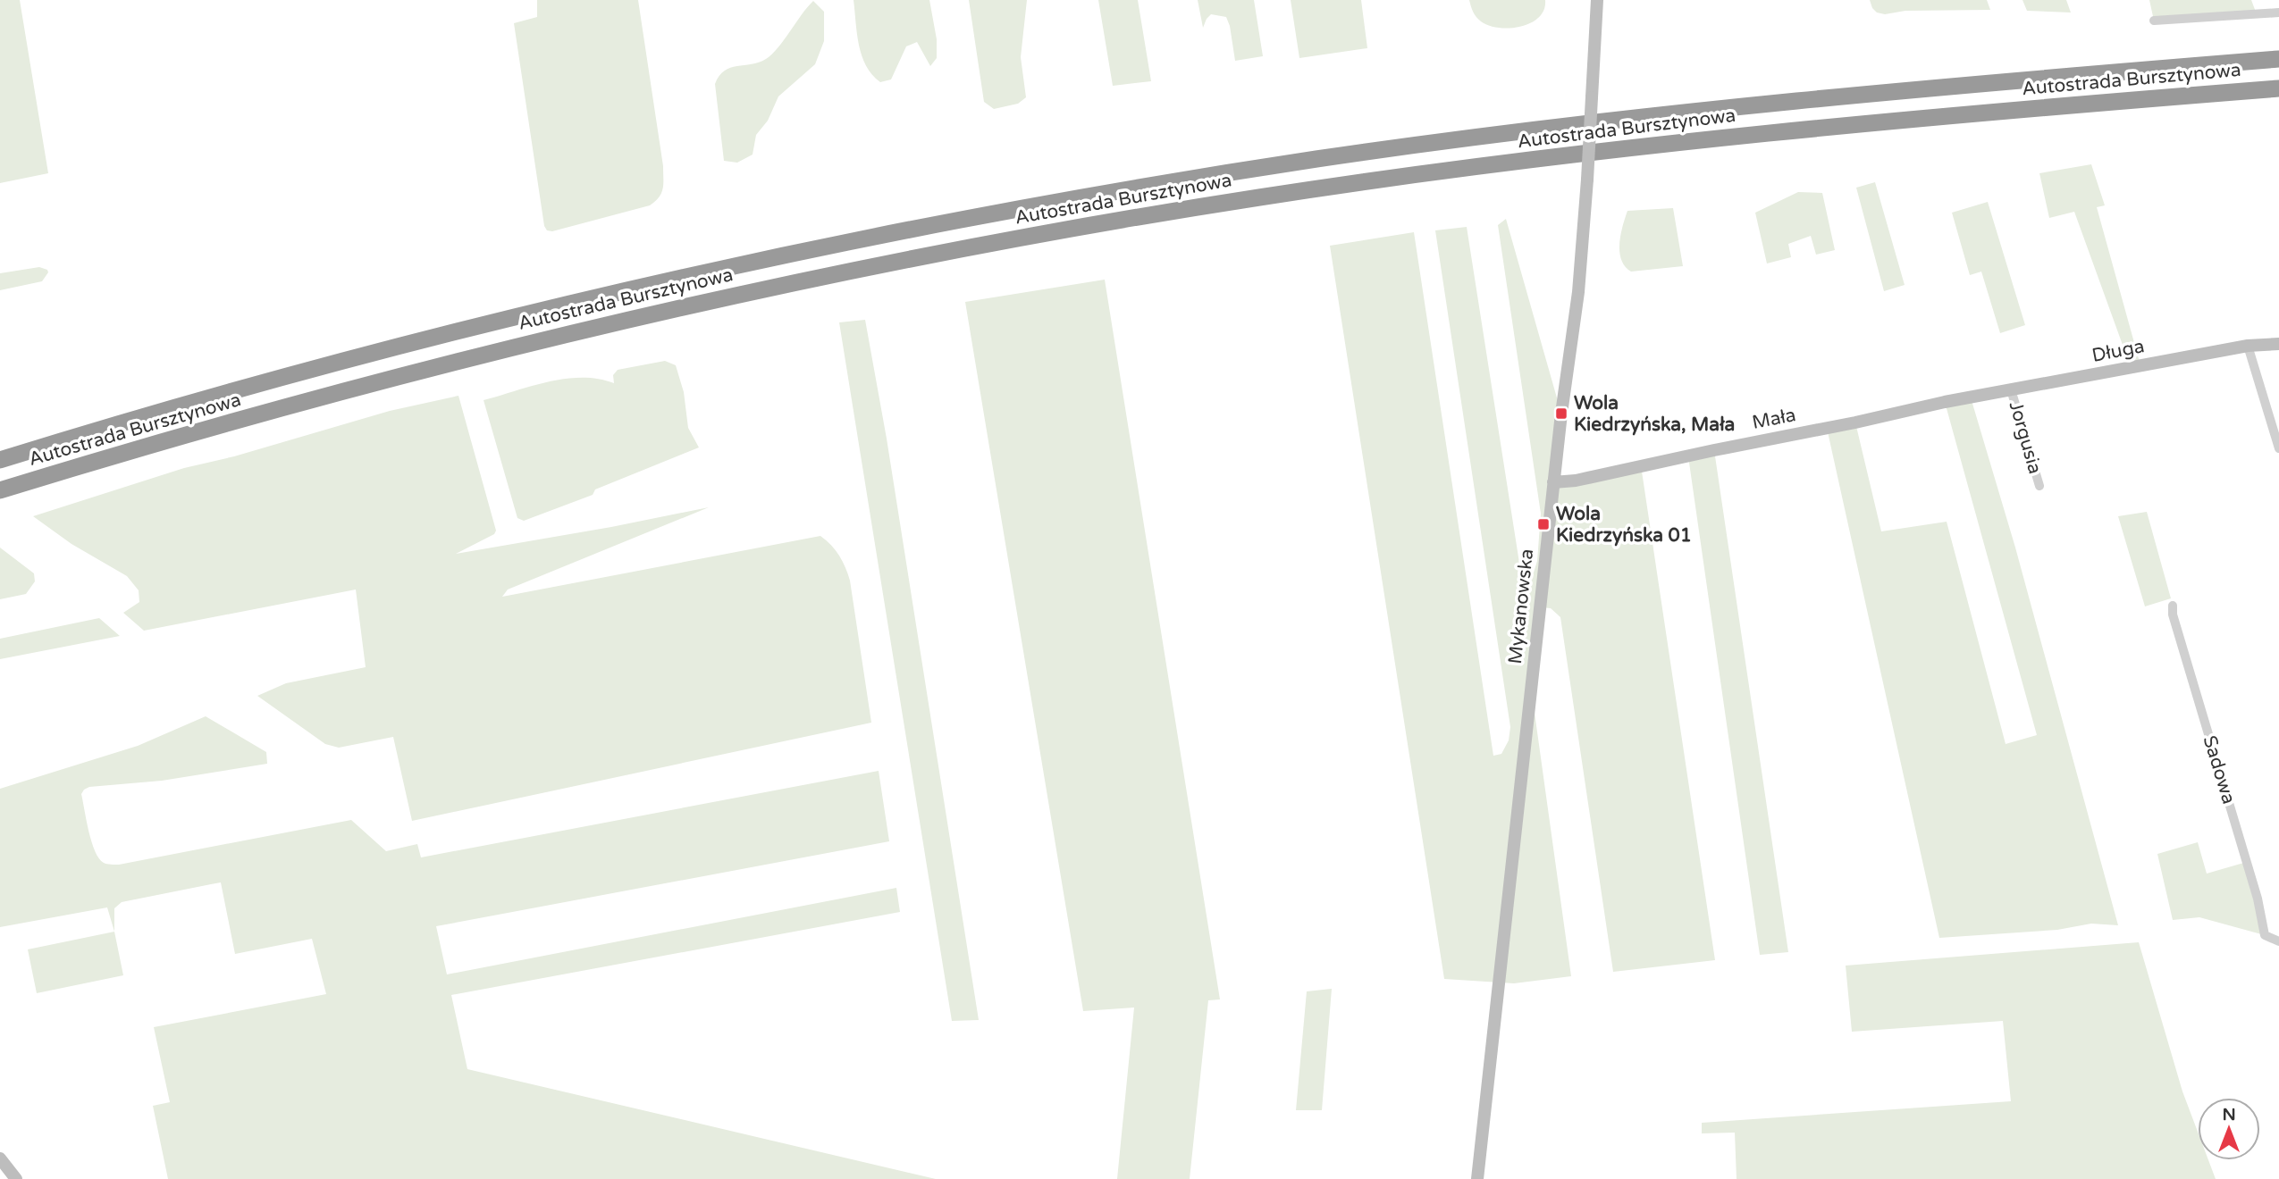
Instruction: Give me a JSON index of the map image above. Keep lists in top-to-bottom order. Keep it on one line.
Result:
{"streets":{"highway":["Autostrada Bursztynowa"],"main road":["Długa","Mała","Mykanowska"],"street":["Jorgusia","Sadowa"]},"crossings":[["Długa","Mała"],["Długa","Jorgusia"],["Mała","Mykanowska"]],"places":{"transit":["Wola Kiedrzyńska, Mała","Wola Kiedrzyńska 01"]},"north":"top"}
